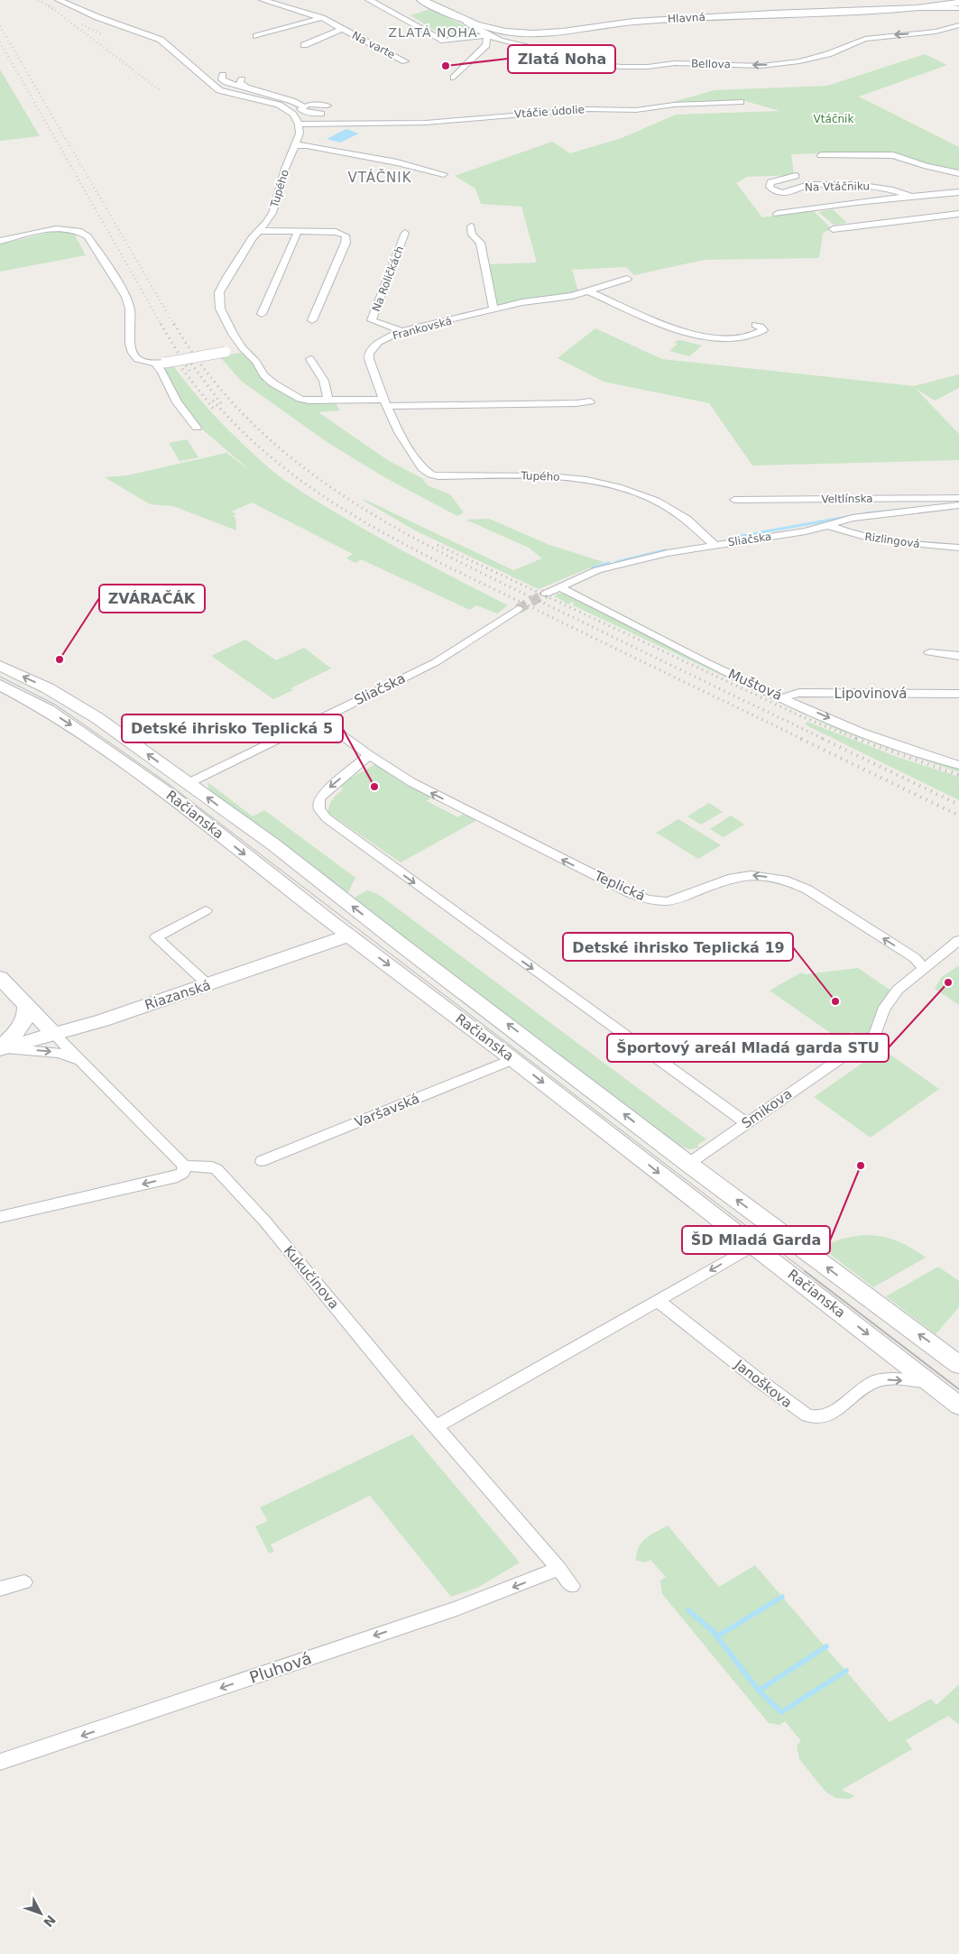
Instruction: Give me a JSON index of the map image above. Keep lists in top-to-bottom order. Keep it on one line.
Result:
{"streets":{"main road":["Hlavná","Račianska","Riazanská"],"street":["Na varte","Bellova","Vtáčie údolie","Na Vtáčniku","Tupého","Na Roličkách","Frankovská","Veltlínska","Sliačska","Rizlingová","Muštová","Lipovinová","Teplická","Smikova","Varšavská","Kukučínova","Janoškova","Pluhová"]},"crossings":[["Hlavná","Bellova"],["Vtáčie údolie","Tupého"],["Tupého","Frankovská"],["Tupého","Sliačska"],["Na Roličkách","Frankovská"],["Sliačska","Rizlingová"],["Sliačska","Muštová"],["Sliačska","Račianska"],["Sliačska","Teplická"],["Muštová","Lipovinová"],["Račianska","Riazanská"],["Račianska","Smikova"],["Račianska","Varšavská"],["Račianska","Janoškova"],["Teplická","Smikova"],["Kukučínova","Pluhová"]],"one_way":["Bellova","Muštová","Teplická","Janoškova","Pluhová"],"districts":["ZLATÁ NOHA","VTÁČNIK"],"parks":["Vtáčnik"],"places":["Zlatá Noha","ZVÁRAČÁK","Detské ihrisko Teplická 5","Športový areál Mladá garda STU","Detské ihrisko Teplická 19","ŠD Mladá Garda"],"north":"bottom right"}
